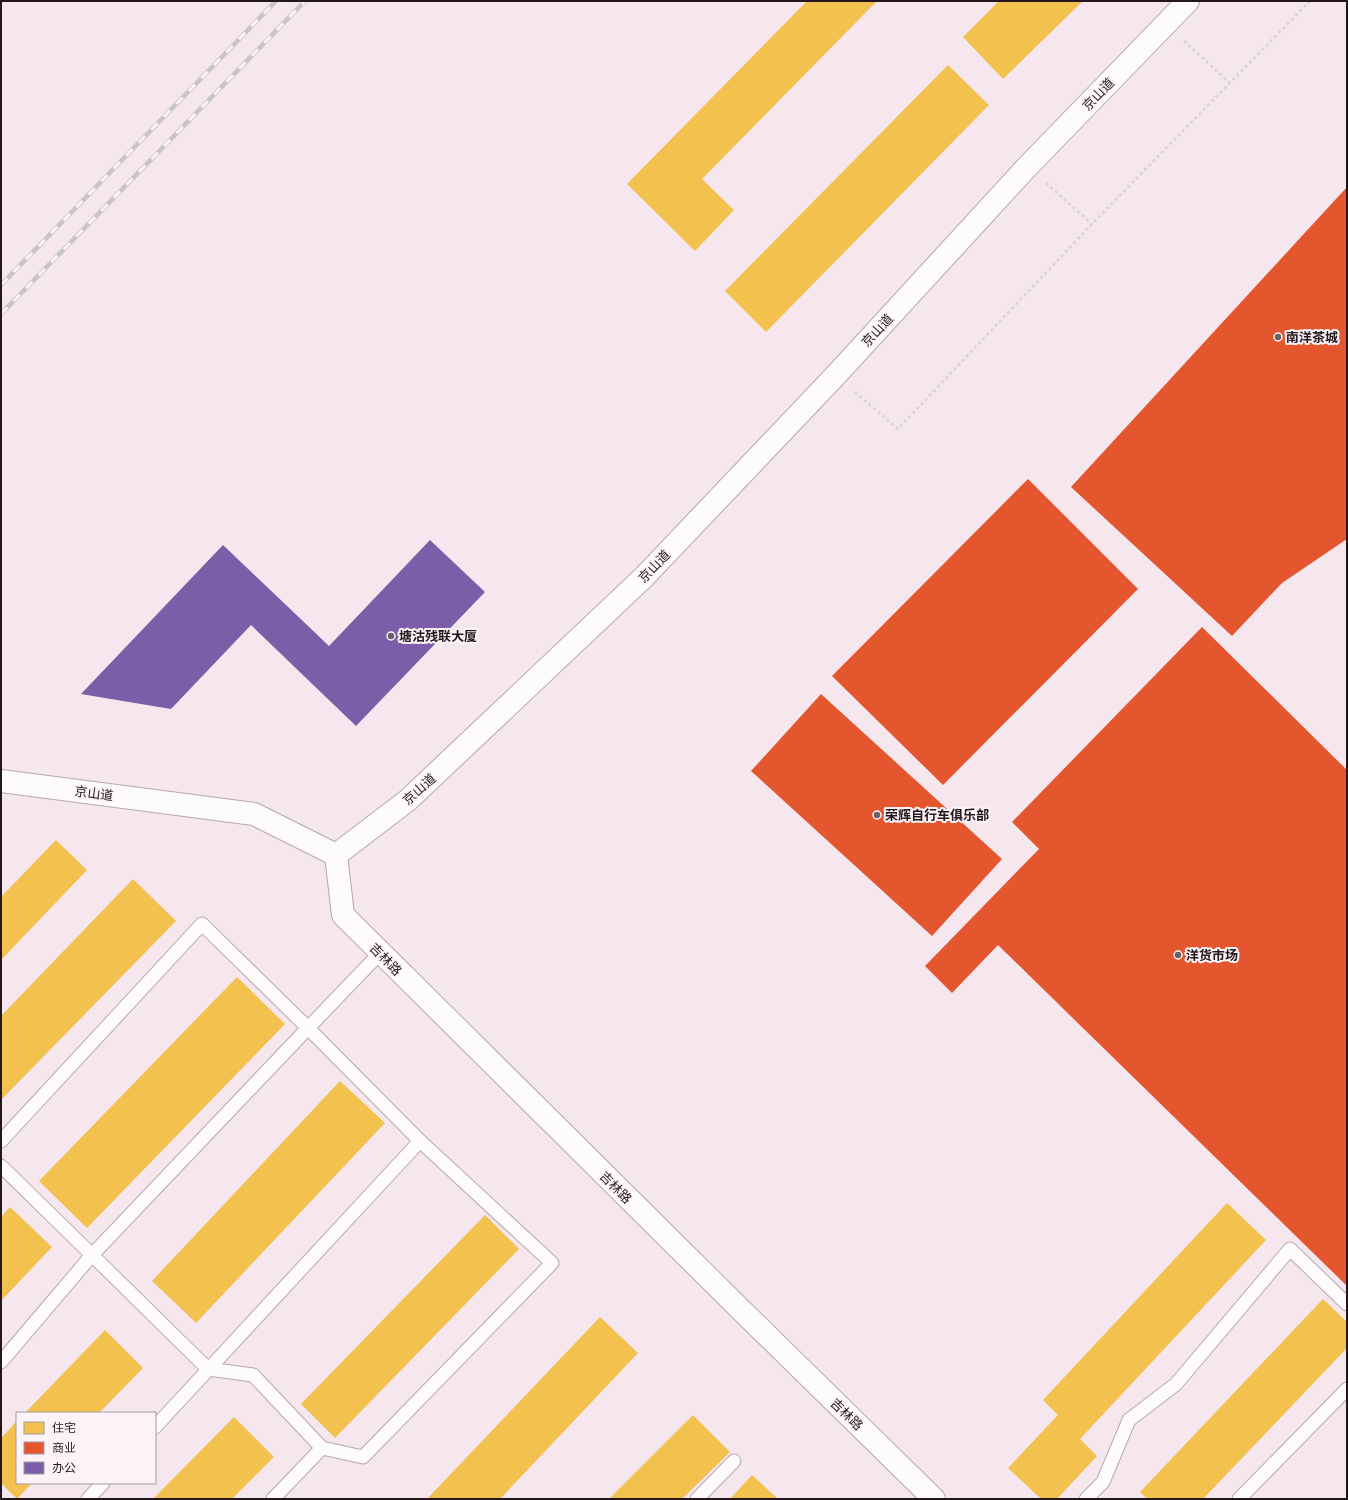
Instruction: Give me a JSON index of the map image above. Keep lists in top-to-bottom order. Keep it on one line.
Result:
{"streets":{"street":["京山道","吉林路"]},"crossings":[["京山道","吉林路"]],"places":["南洋茶城","塘沽残联大厦","荣辉自行车俱乐部","洋货市场"],"legend":["住宅","商业","办公"]}
